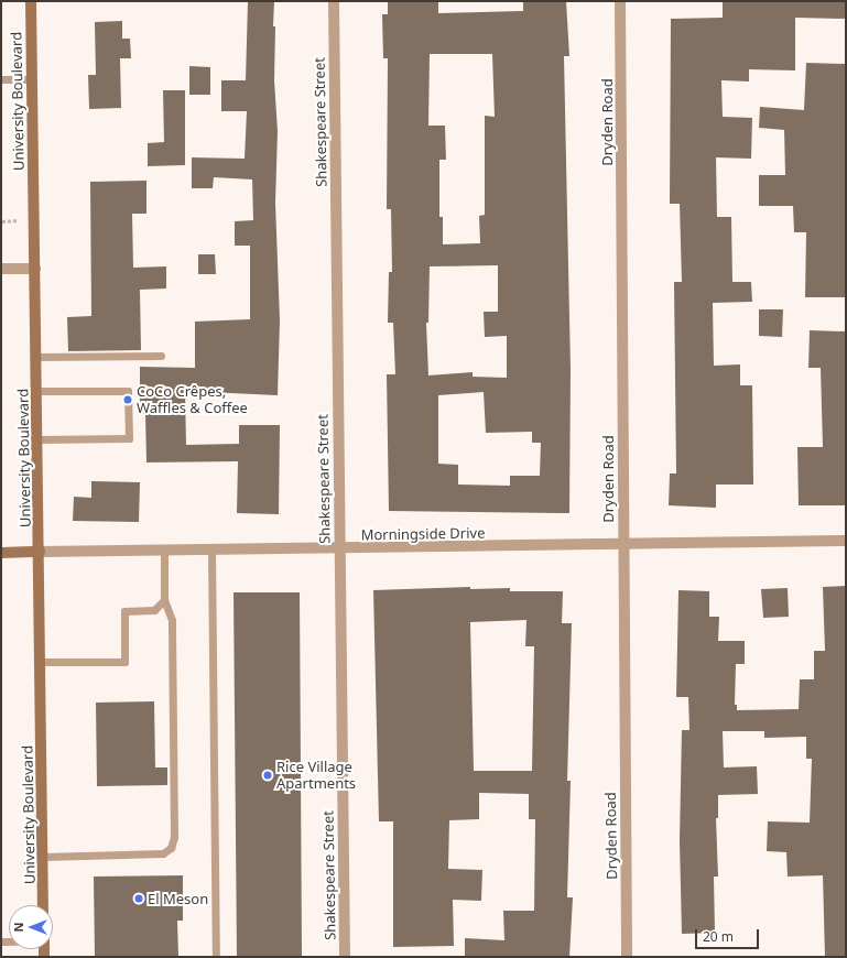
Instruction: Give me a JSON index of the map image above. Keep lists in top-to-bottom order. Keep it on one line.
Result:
{"streets":{"main road":["University Boulevard","Morningside Drive"],"street":["Shakespeare Street","Dryden Road"]},"crossings":[["University Boulevard","Morningside Drive"],["Shakespeare Street","Morningside Drive"],["Dryden Road","Morningside Drive"]],"places":["CoCo Crêpes, Waffles & Coffee","Rice Village Apartments","El Meson"],"scale_bar":"20 m","north":"left"}
